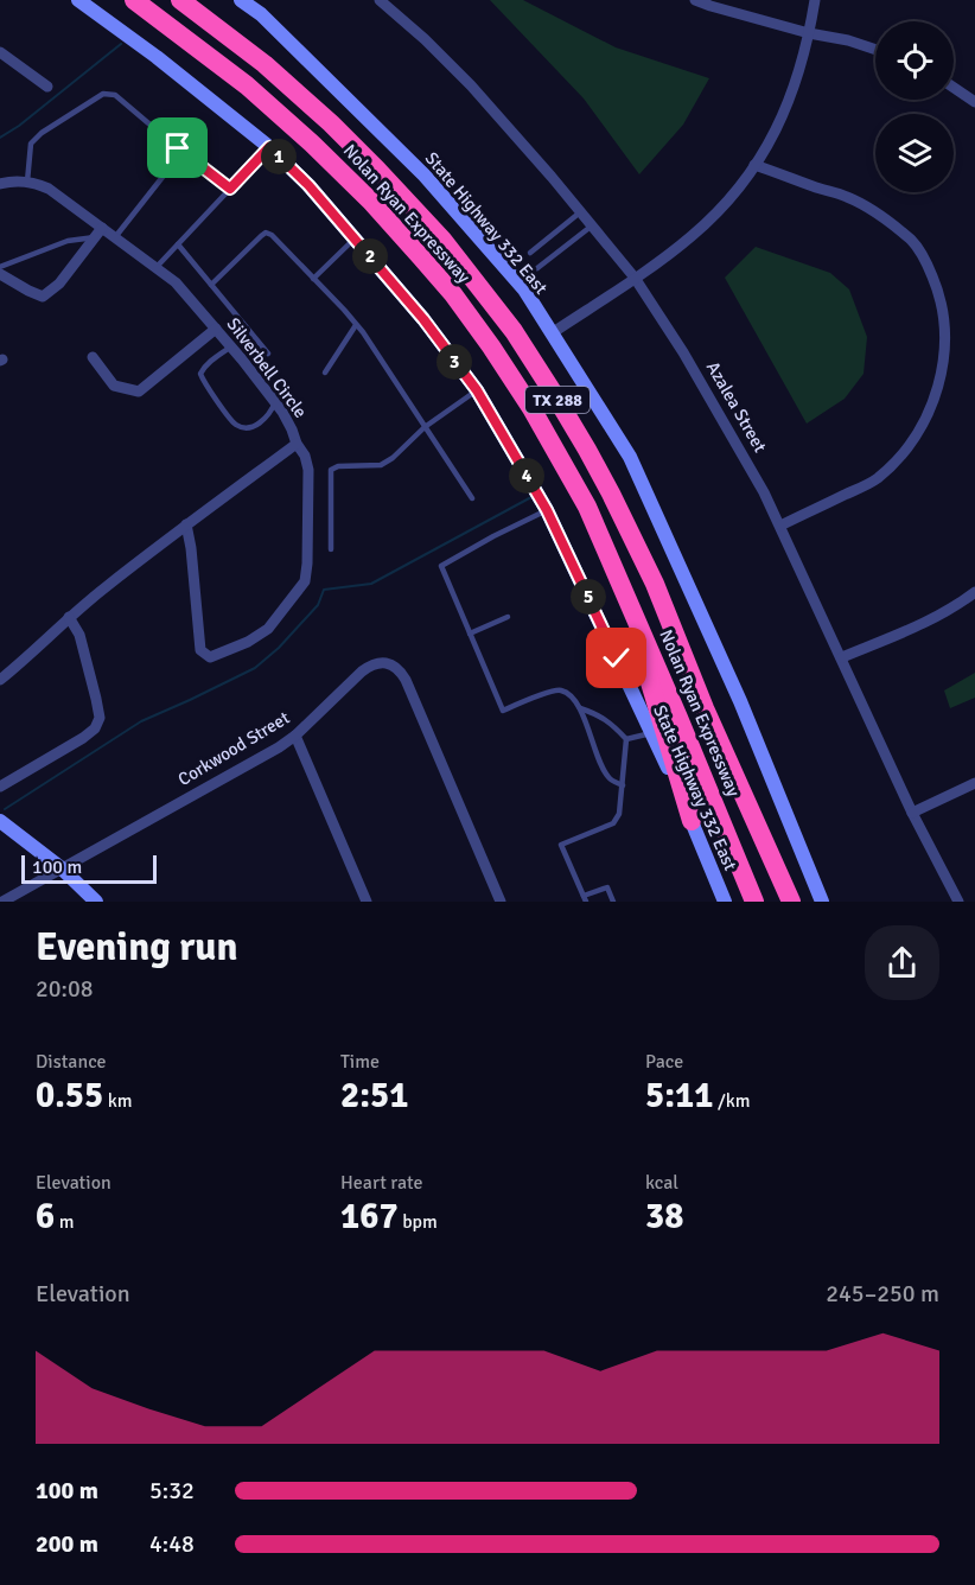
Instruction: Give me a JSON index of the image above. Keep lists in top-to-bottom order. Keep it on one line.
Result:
{"streets":{"highway":["Nolan Ryan Expressway","TX 288"],"main road":["State Highway 332 East"],"street":["Silverbell Circle","Azalea Street","Corkwood Street"]},"scale_bar":"100 m","page":{"pins":["1","2","3","4","5"],"scale":"100 m","heading":["Evening run","20:08"],"stats":[["Distance","0.55 km"],["Time","2:51"],["Pace","5:11 /km"],["Elevation","6 m"],["Heart rate","167 bpm"],["kcal","38"]],"chart":["Elevation","245–250 m"],"list":[{"name":"100 m","note":"5:32"},{"name":"200 m","note":"4:48"}]}}
